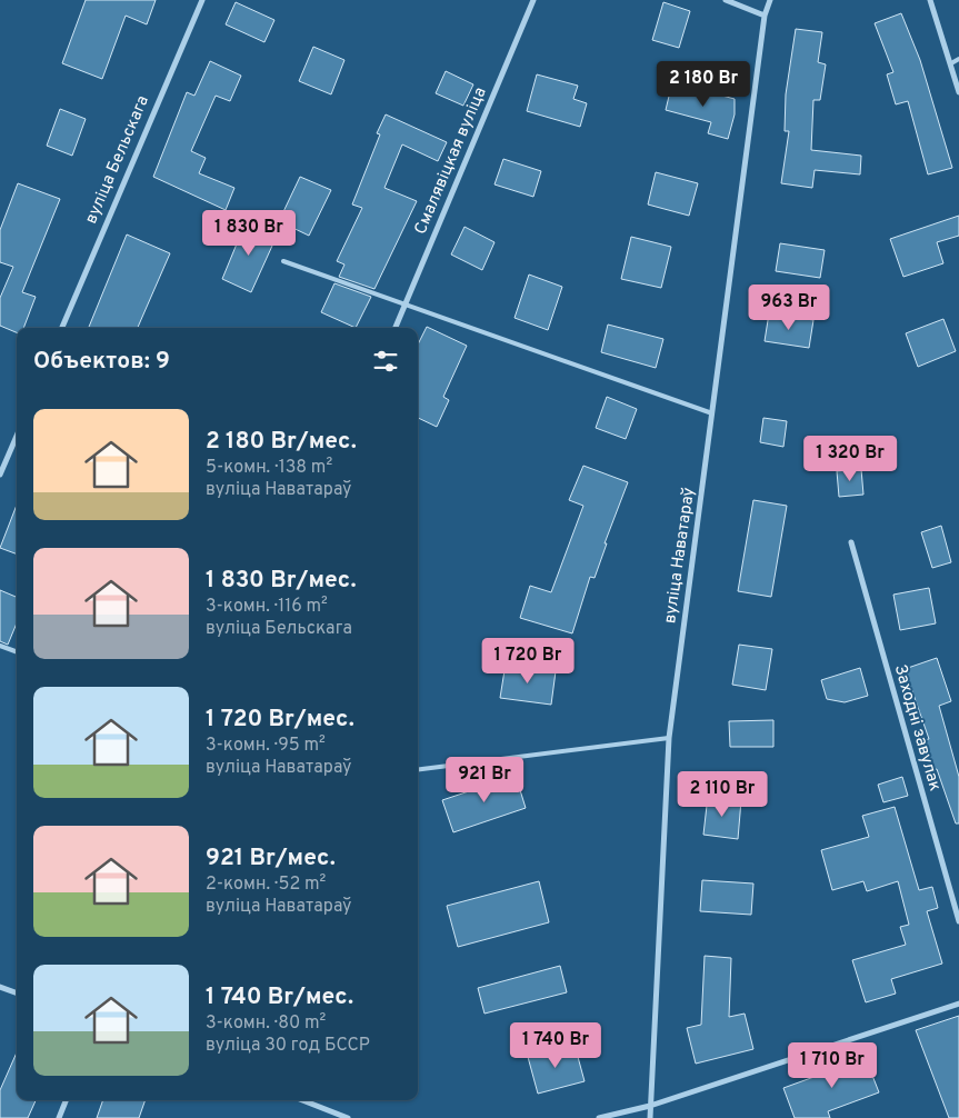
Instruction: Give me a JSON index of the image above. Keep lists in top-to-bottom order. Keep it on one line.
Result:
{"streets":{"street":["вуліца Бельскага","Смалявіцкая вуліца","вуліца Наватараў","Заходні завулак"]},"page":{"price":["2 180 Br","1 830 Br","963 Br","1 320 Br","1 720 Br","921 Br","2 110 Br","1 740 Br","1 710 Br"],"heading":"Объектов: 9","list":[{"name":"2 180 Br/мес.","note":"5-комн. · 138 m² · вуліца Наватараў"},{"name":"1 830 Br/мес.","note":"3-комн. · 116 m² · вуліца Бельскага"},{"name":"1 720 Br/мес.","note":"3-комн. · 95 m² · вуліца Наватараў"},{"name":"921 Br/мес.","note":"2-комн. · 52 m² · вуліца Наватараў"},{"name":"1 740 Br/мес.","note":"3-комн. · 80 m² · вуліца 30 год БССР"}]}}
